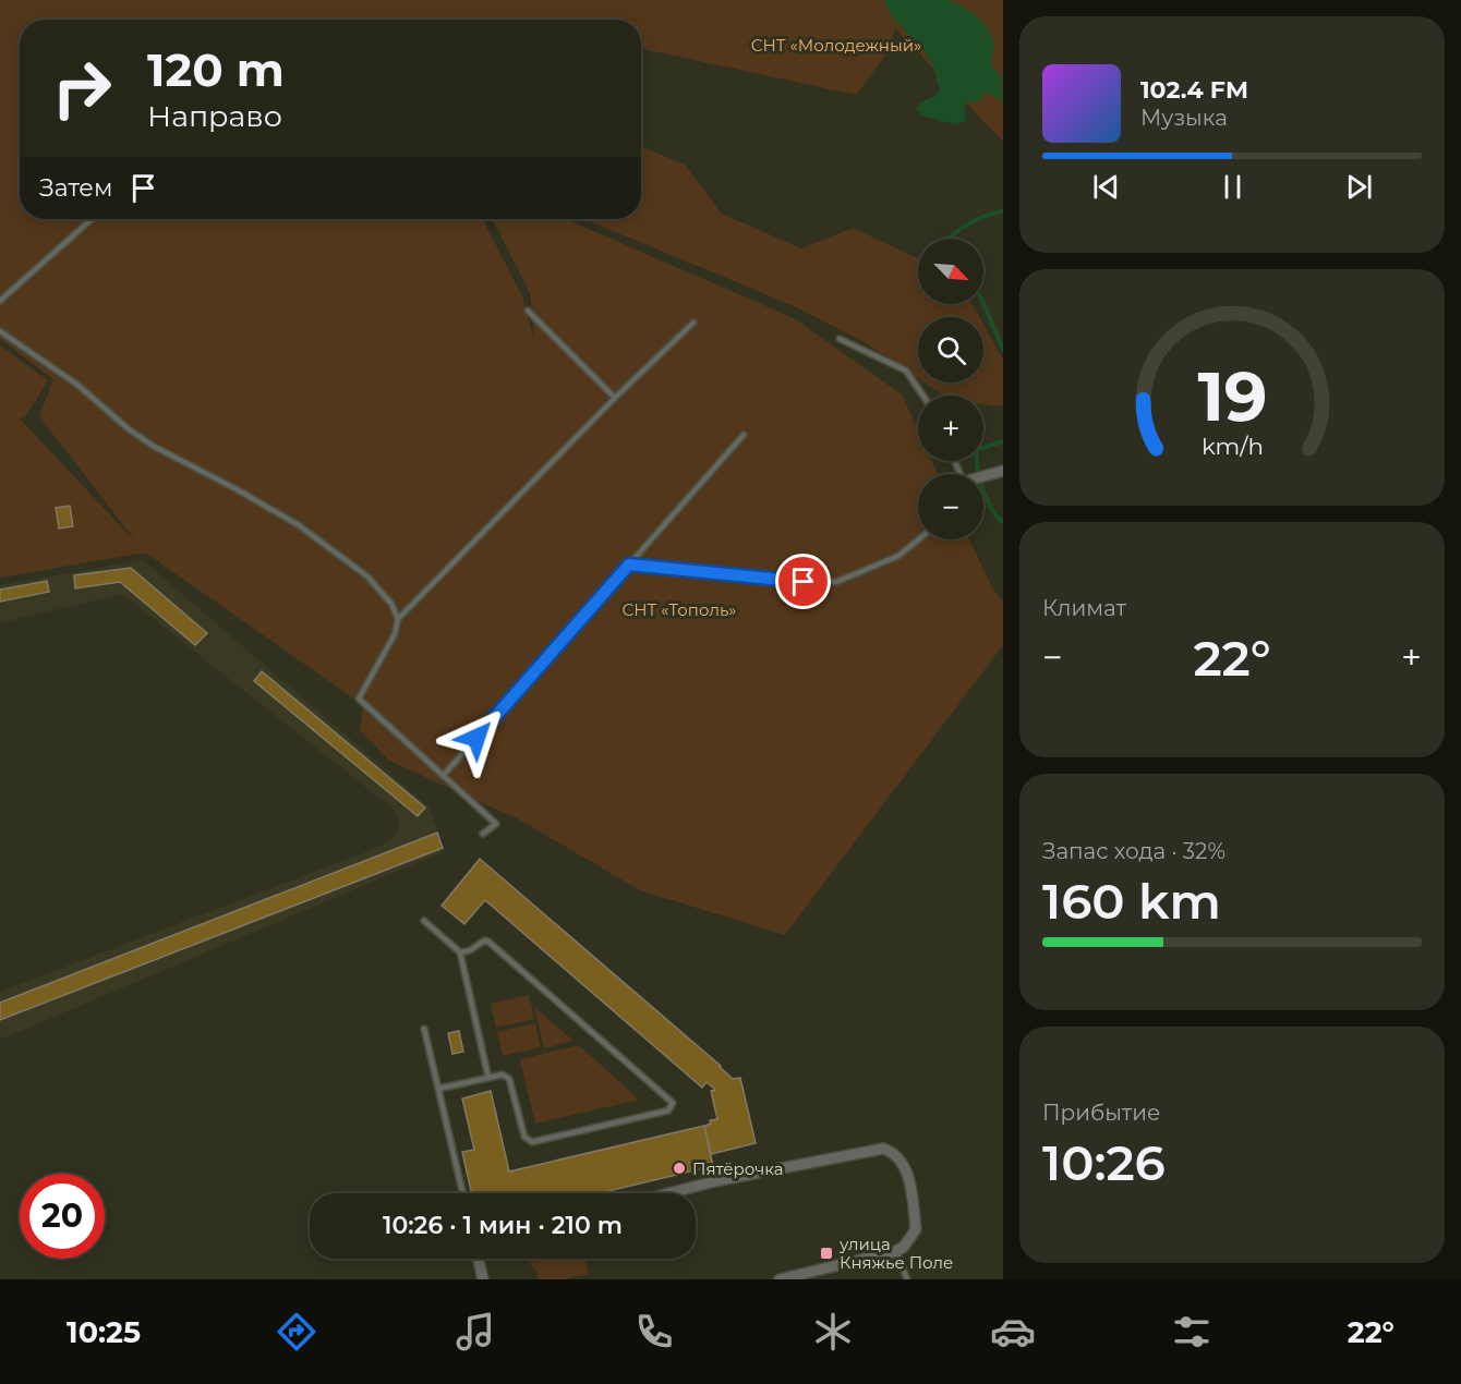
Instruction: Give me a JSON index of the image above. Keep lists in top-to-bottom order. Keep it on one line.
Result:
{"parks":["СНТ «Молодежный»","СНТ «Тополь»"],"places":{"other":["Пятёрочка"],"transit":["улица Княжье Поле"]},"north":"bottom right","page":{"turn":["120 m","Направо"],"song":["102.4 FM","Музыка"],"then":"Затем","map_buttons":["+","−"],"tile":["Климат",["Запас хода · 32%","160 km"],["Прибытие","10:26"]],"heat":["−","22°","+"],"limit":"20","trip":"10:26 · 1 мин · 210 m","tabs":["10:25","22°"],"gauge":["19","km/h"]}}
